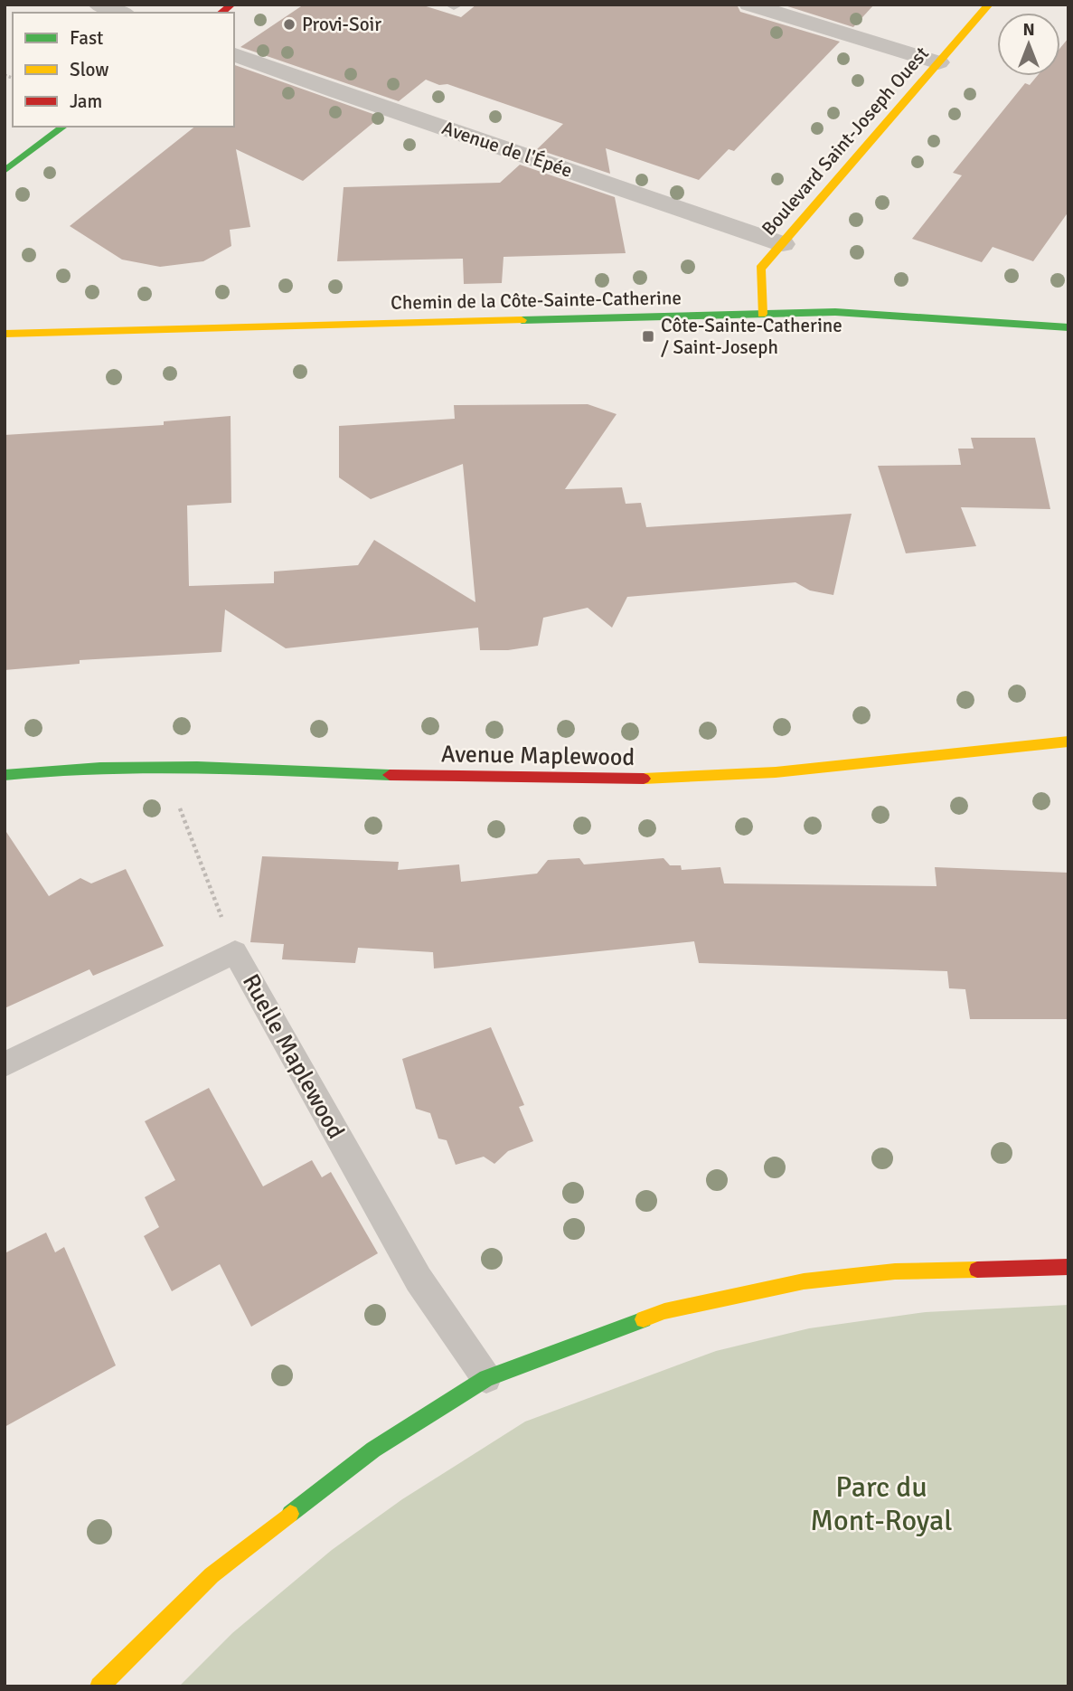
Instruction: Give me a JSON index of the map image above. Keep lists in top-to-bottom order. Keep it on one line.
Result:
{"streets":{"main road":["Boulevard Saint-Joseph Ouest","Chemin de la Côte-Sainte-Catherine","Avenue Maplewood"],"street":["Avenue de l'Épée"],"lane":["Ruelle Maplewood"]},"crossings":[["Boulevard Saint-Joseph Ouest","Avenue de l'Épée"],["Boulevard Saint-Joseph Ouest","Chemin de la Côte-Sainte-Catherine"]],"parks":["Parc du Mont-Royal"],"places":{"other":["Provi-Soir"],"transit":["Côte-Sainte-Catherine / Saint-Joseph"]},"legend":["Fast","Slow","Jam"],"north":"top"}
